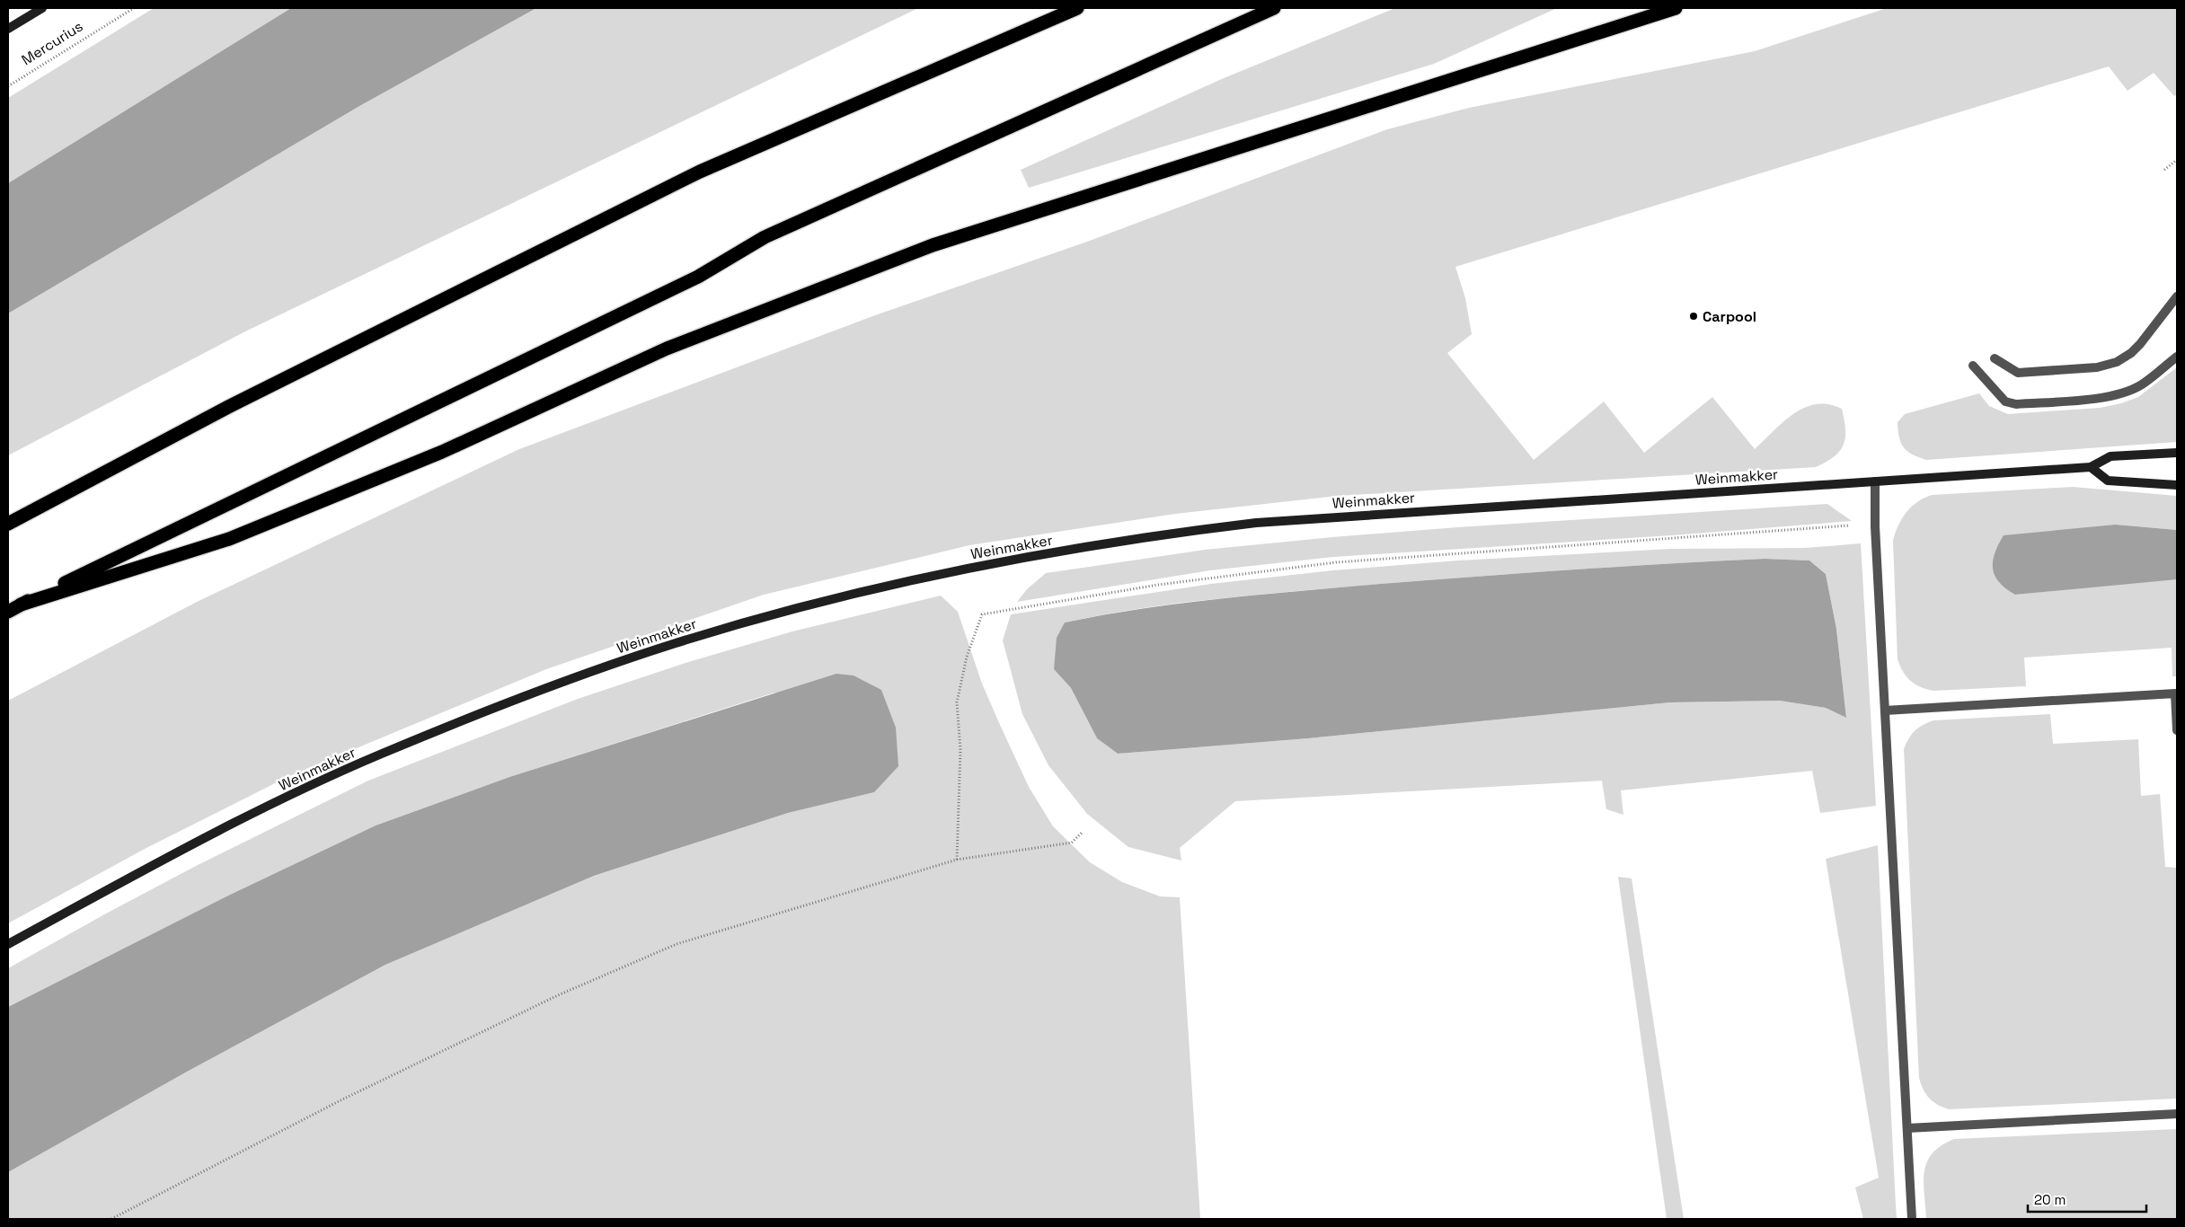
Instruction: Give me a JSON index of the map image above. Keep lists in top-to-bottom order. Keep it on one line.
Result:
{"streets":{"main road":["Weinmakker"],"path":["Mercurius"]},"places":["Carpool"],"scale_bar":"20 m"}
